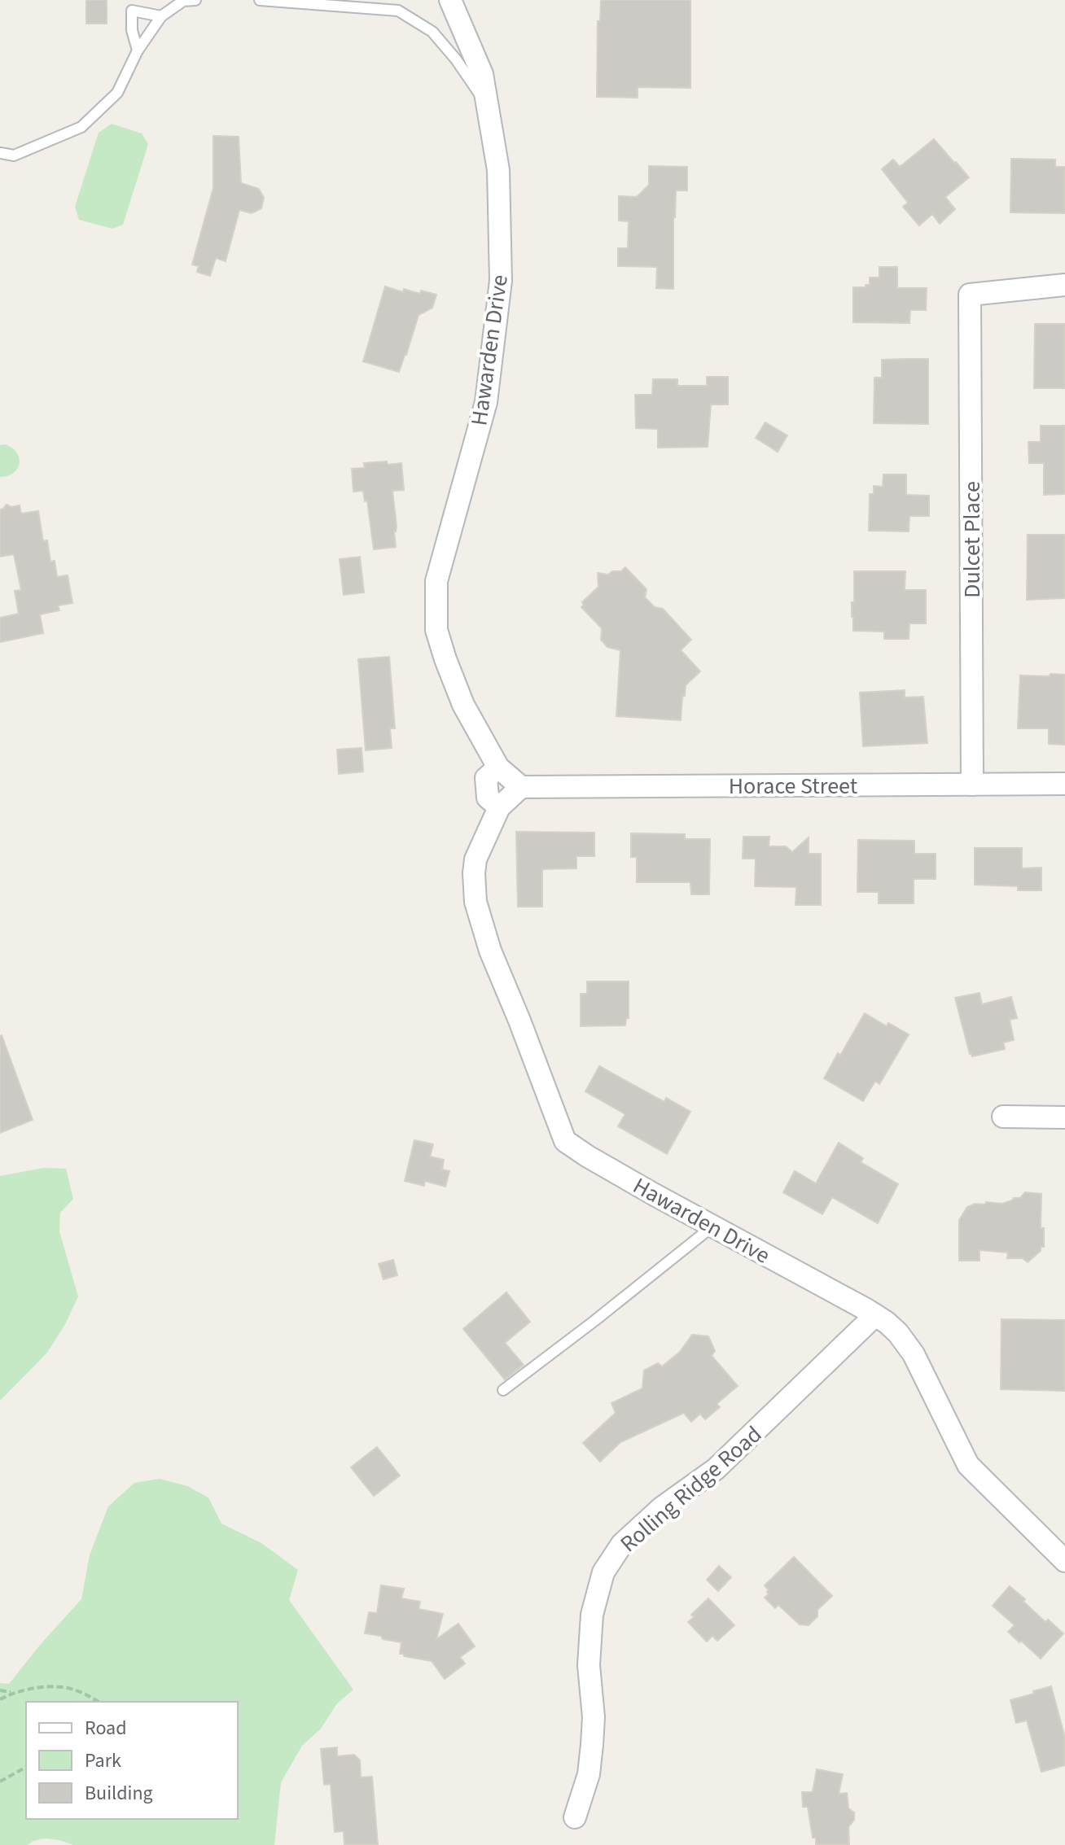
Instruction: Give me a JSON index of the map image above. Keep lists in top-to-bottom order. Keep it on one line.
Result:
{"streets":{"street":["Hawarden Drive","Dulcet Place","Horace Street","Rolling Ridge Road"]},"crossings":[["Hawarden Drive","Horace Street"],["Hawarden Drive","Rolling Ridge Road"],["Dulcet Place","Horace Street"]],"legend":["Road","Park","Building"]}
